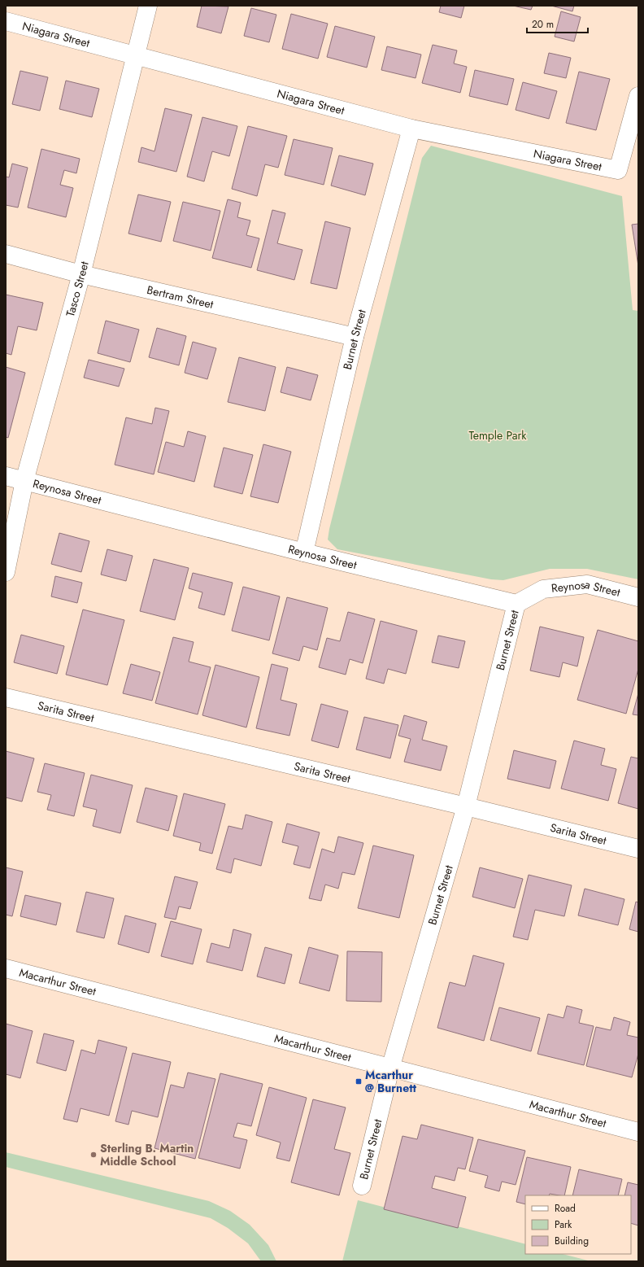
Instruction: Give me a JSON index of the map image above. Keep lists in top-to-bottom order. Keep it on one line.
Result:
{"streets":{"street":["Niagara Street","Tasco Street","Bertram Street","Burnet Street","Reynosa Street","Sarita Street","Macarthur Street"]},"crossings":[["Niagara Street","Tasco Street"],["Niagara Street","Burnet Street"],["Tasco Street","Bertram Street"],["Tasco Street","Reynosa Street"],["Bertram Street","Burnet Street"],["Burnet Street","Reynosa Street"],["Burnet Street","Sarita Street"],["Burnet Street","Macarthur Street"]],"parks":["Temple Park"],"places":{"transit":["Mcarthur @ Burnett"],"other":["Sterling B. Martin Middle School"]},"legend":["Road","Park","Building"],"scale_bar":"20 m"}
